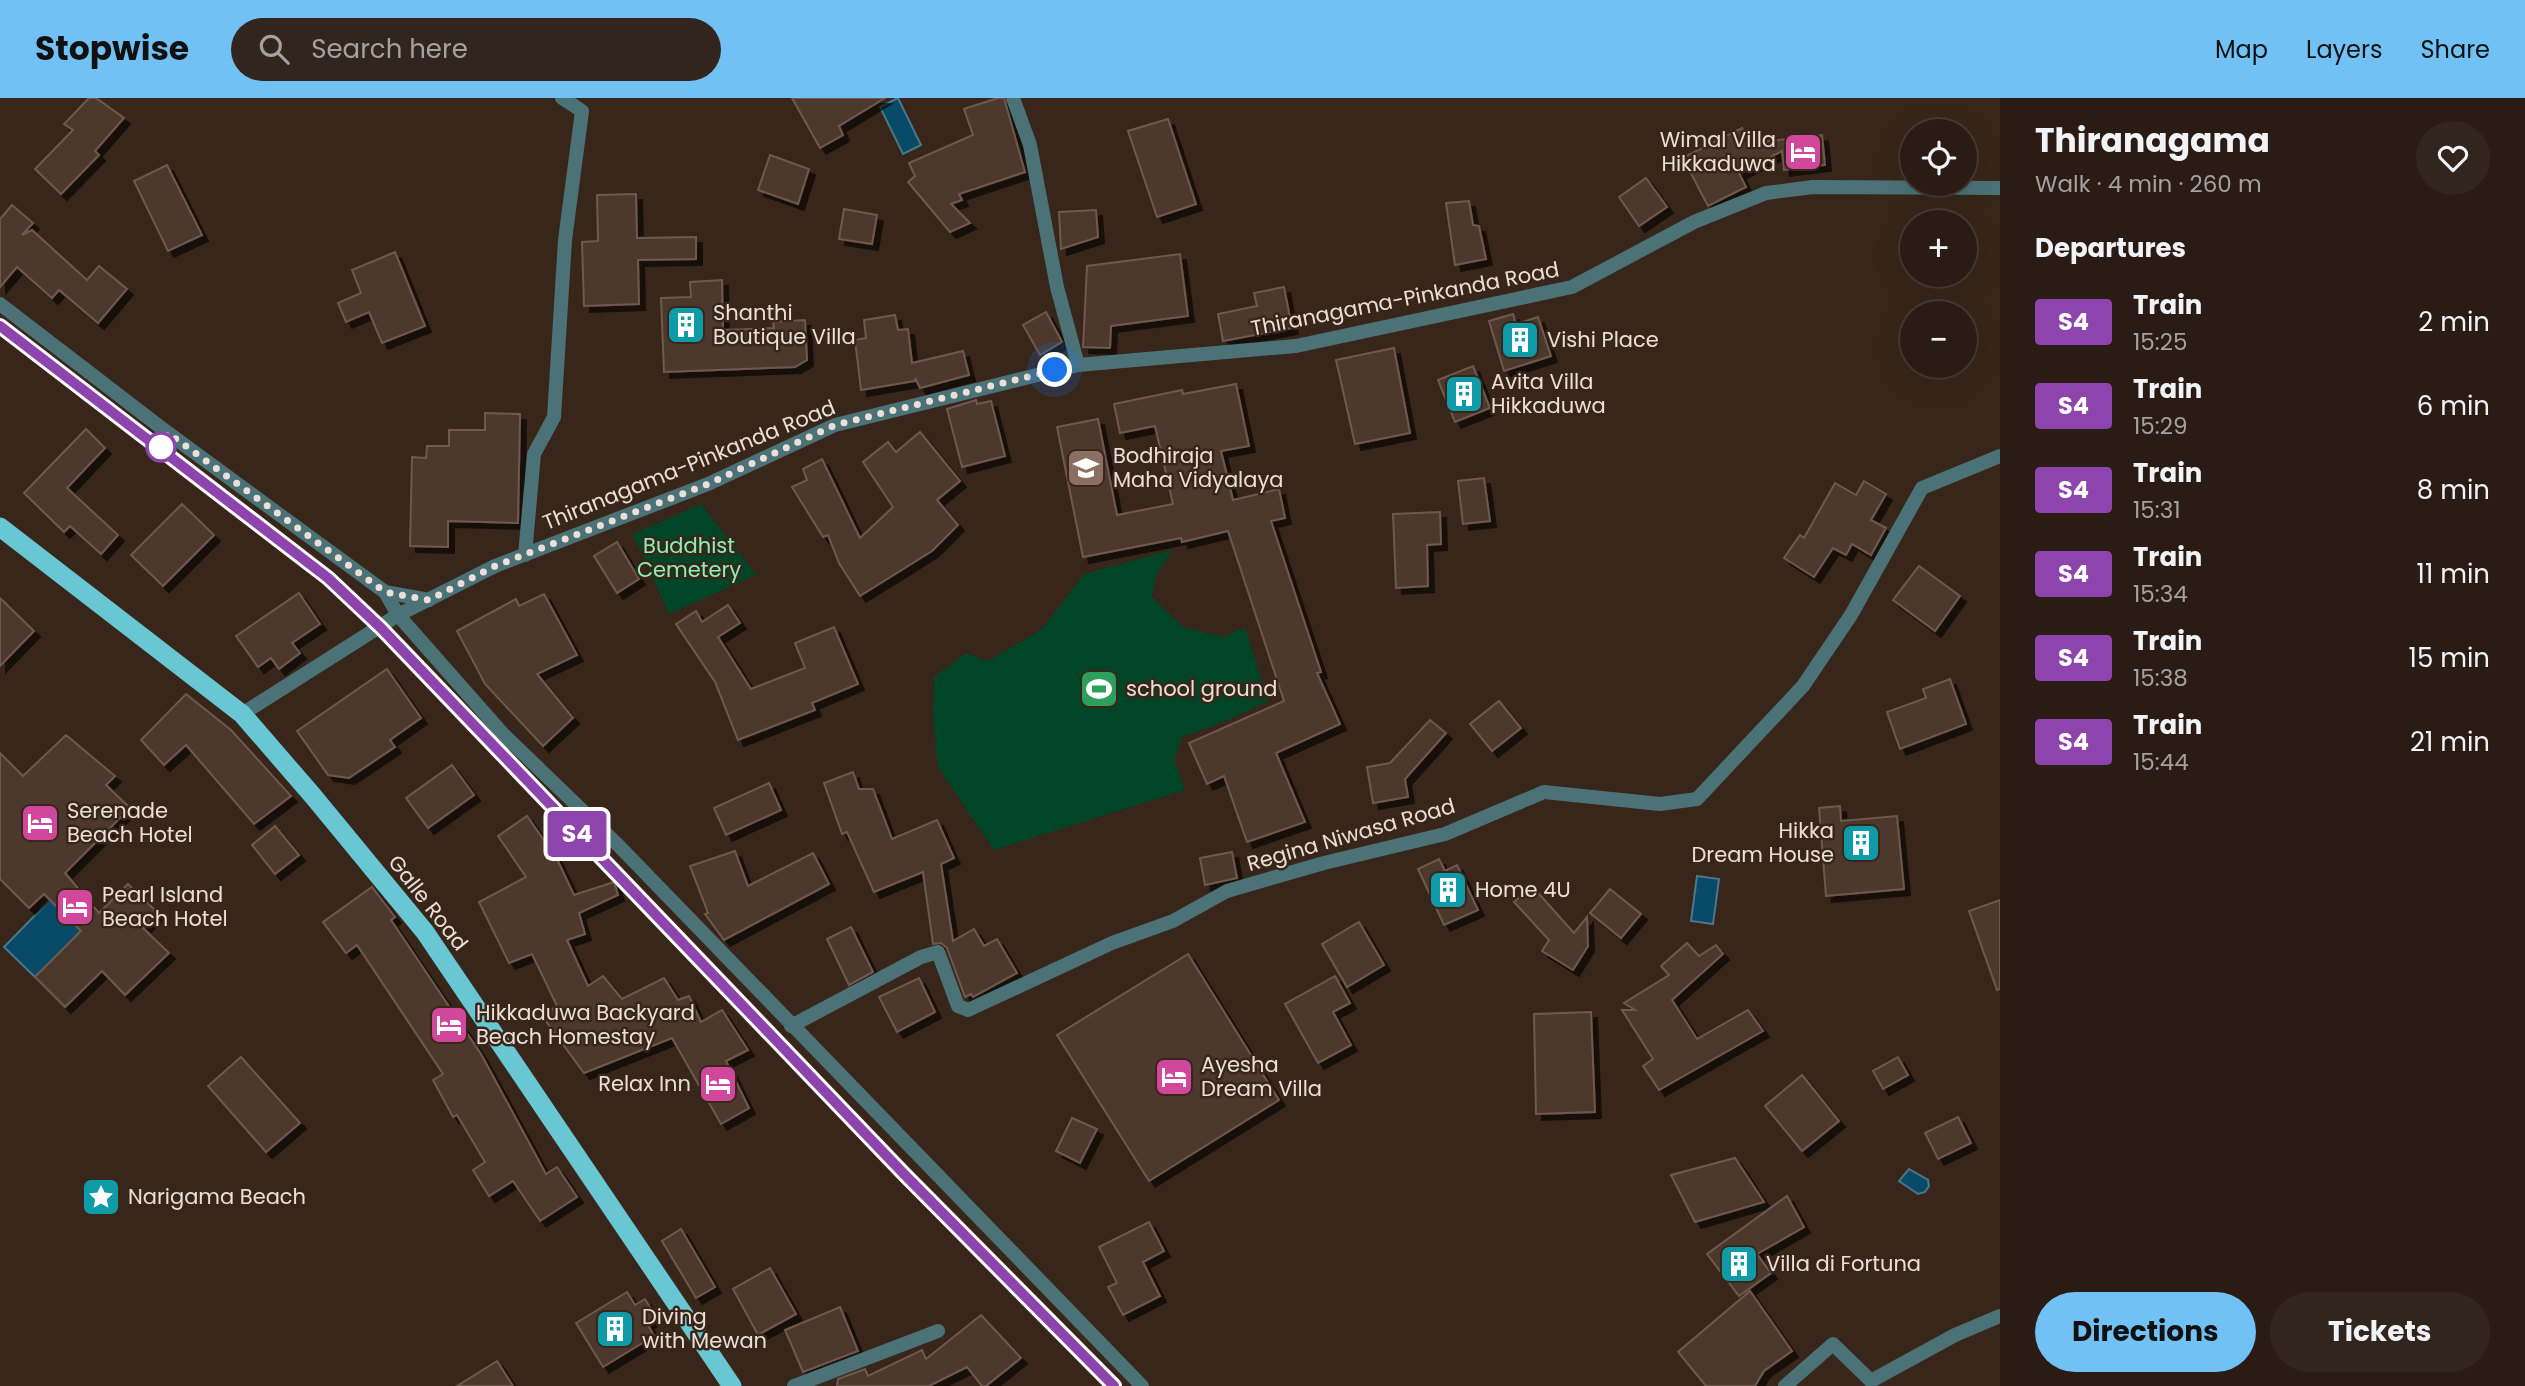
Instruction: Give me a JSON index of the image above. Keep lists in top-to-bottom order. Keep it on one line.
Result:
{"streets":{"highway":["Galle Road"],"street":["Thiranagama-Pinkanda Road","Regina Niwasa Road"]},"crossings":[["Thiranagama-Pinkanda Road","Galle Road"]],"parks":["Buddhist Cemetery"],"places":{"hotel":["Wimal Villa Hikkaduwa","Serenade Beach Hotel","Pearl Island Beach Hotel","Hikkaduwa Backyard Beach Homestay","Ayesha Dream Villa","Relax Inn"],"building":["Shanthi Boutique Villa","Vishi Place","Avita Villa Hikkaduwa","Hikka Dream House","Home 4U","Villa di Fortuna","Diving with Mewan"],"school or university":["Bodhiraja Maha Vidyalaya"],"sports":["school ground"],"place":["Narigama Beach"]},"page":{"header":"Stopwise","search":"Search here","nav":["Map","Layers","Share"],"on_map":"S4","heading":[["Thiranagama","Walk · 4 min · 260 m"],"Departures"],"map_buttons":["+","−"],"list":[{"mark":"S4","name":"Train","note":"15:25","value":"2 min"},{"mark":"S4","name":"Train","note":"15:29","value":"6 min"},{"mark":"S4","name":"Train","note":"15:31","value":"8 min"},{"mark":"S4","name":"Train","note":"15:34","value":"11 min"},{"mark":"S4","name":"Train","note":"15:38","value":"15 min"},{"mark":"S4","name":"Train","note":"15:44","value":"21 min"}],"buttons":["Directions","Tickets"]}}
